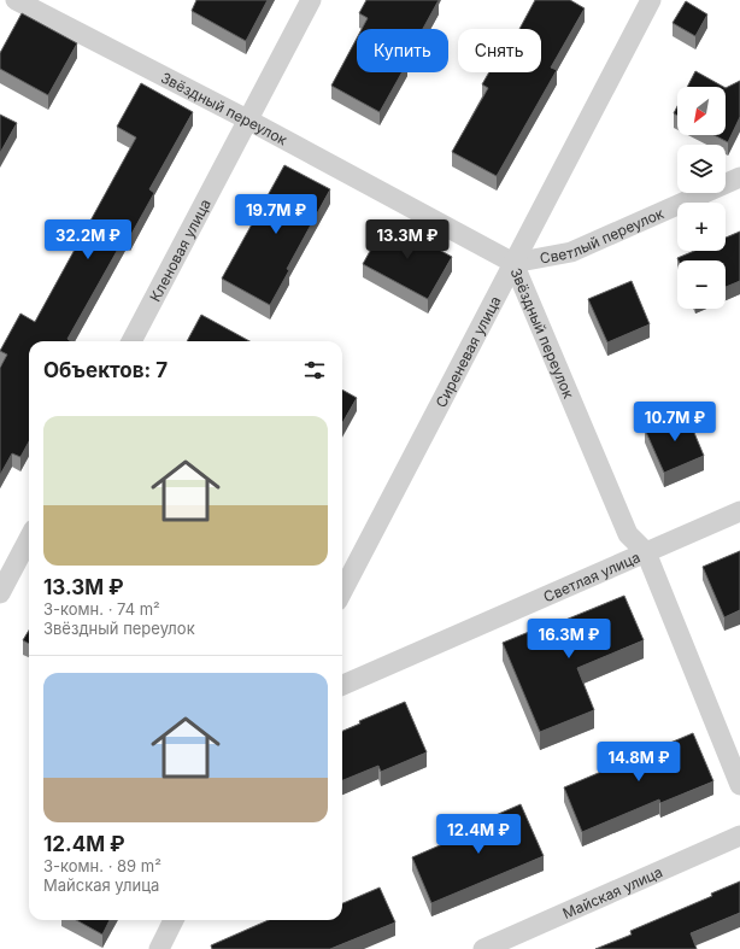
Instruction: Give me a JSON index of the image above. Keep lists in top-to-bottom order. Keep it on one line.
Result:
{"streets":{"street":["Звёздный переулок","Светлый переулок","Кленовая улица","Сиреневая улица","Светлая улица","Майская улица"]},"crossings":[["Звёздный переулок","Светлый переулок"],["Звёздный переулок","Кленовая улица"],["Звёздный переулок","Сиреневая улица"],["Звёздный переулок","Светлая улица"],["Светлый переулок","Сиреневая улица"]],"north":"bottom left","page":{"chip":["Купить","Снять"],"map_buttons":["+","−"],"price":["19.7M ₽","32.2M ₽","13.3M ₽","10.7M ₽","16.3M ₽","14.8M ₽","12.4M ₽"],"heading":"Объектов: 7","list":[{"name":"13.3M ₽","note":"3-комн. · 74 m² · Звёздный переулок"},{"name":"12.4M ₽","note":"3-комн. · 89 m² · Майская улица"}]}}
